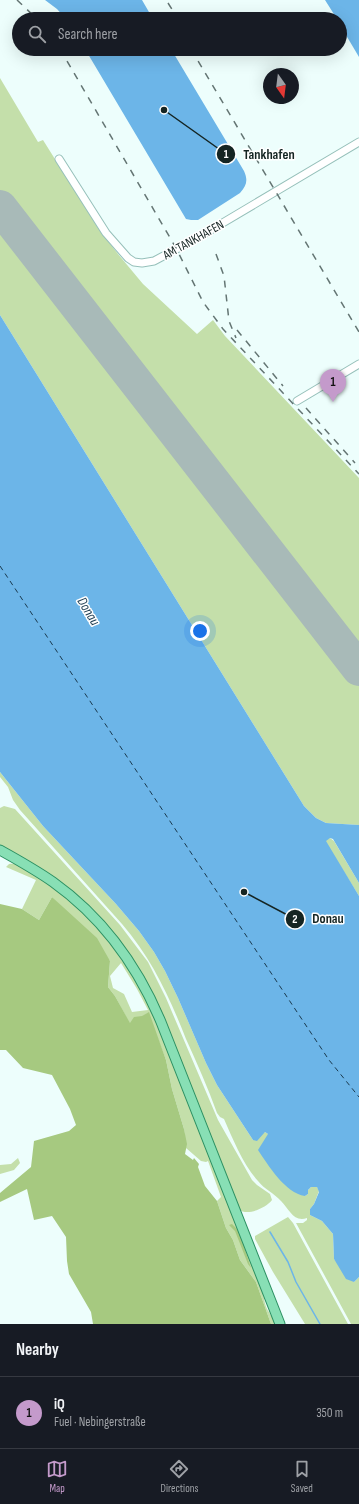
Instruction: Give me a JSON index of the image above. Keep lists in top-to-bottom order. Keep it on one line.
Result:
{"streets":{"street":["AM TANKHAFEN"]},"water":["Donau"],"places":["Tankhafen","Donau"],"north":"bottom","page":{"search":"Search here","pins":"1","heading":"Nearby","list":[{"mark":"1","name":"iQ","note":"Fuel · Nebingerstraße","value":"350 m"}],"nav":["Map","Directions","Saved"]}}
